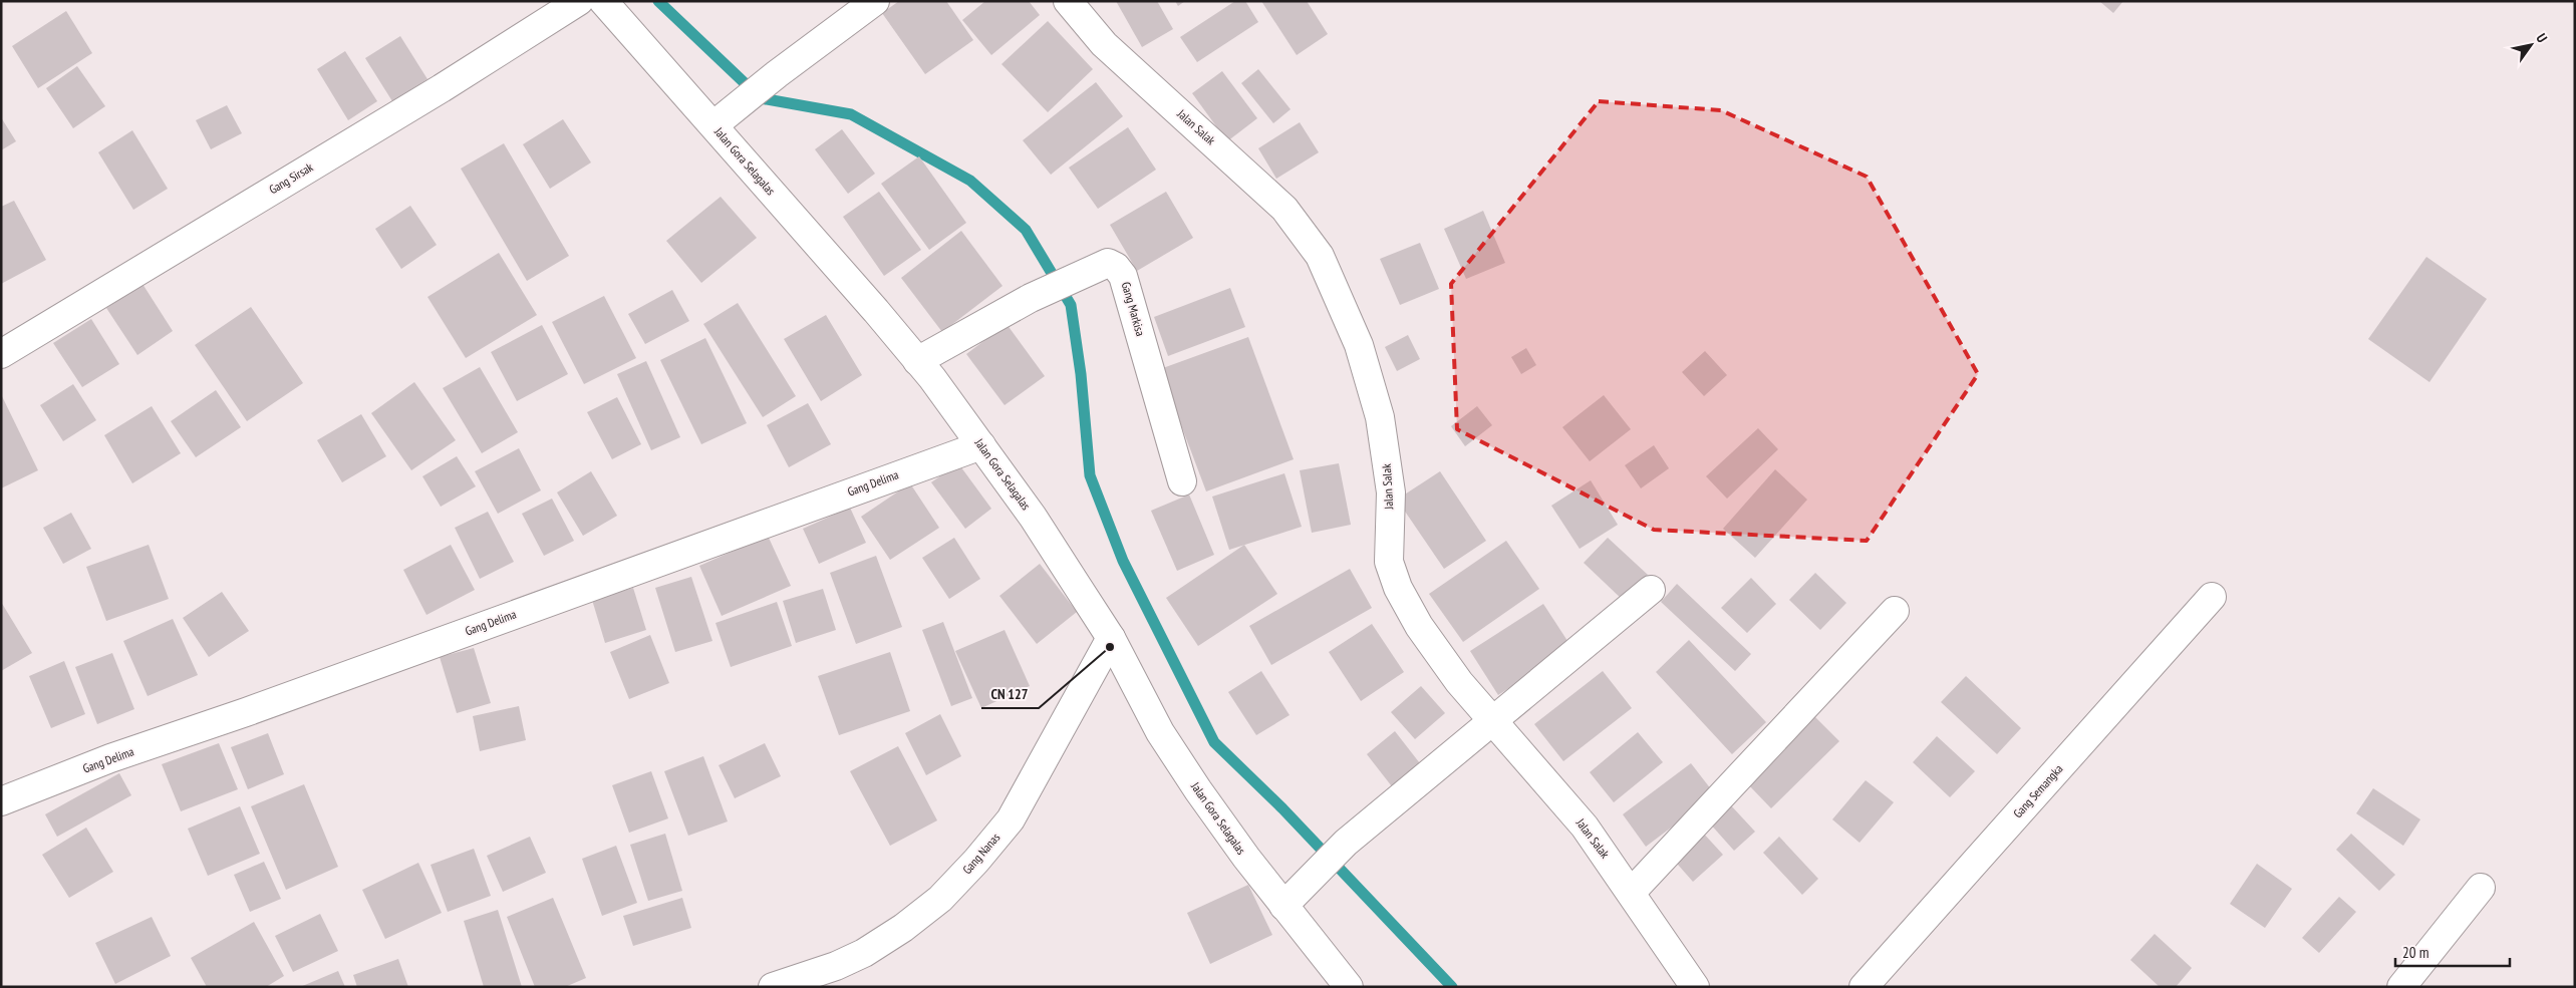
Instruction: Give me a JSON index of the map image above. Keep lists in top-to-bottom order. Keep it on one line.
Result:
{"streets":{"street":["Jalan Salak","Jalan Gora Selagalas","Gang Sirsak","Gang Markisa","Gang Delima","Gang Semangka","Gang Nanas"]},"crossings":[["Jalan Gora Selagalas","Gang Markisa"],["Jalan Gora Selagalas","Gang Delima"],["Jalan Gora Selagalas","Gang Nanas"]],"places":["CN 127"],"scale_bar":"20 m","north":"top right"}
